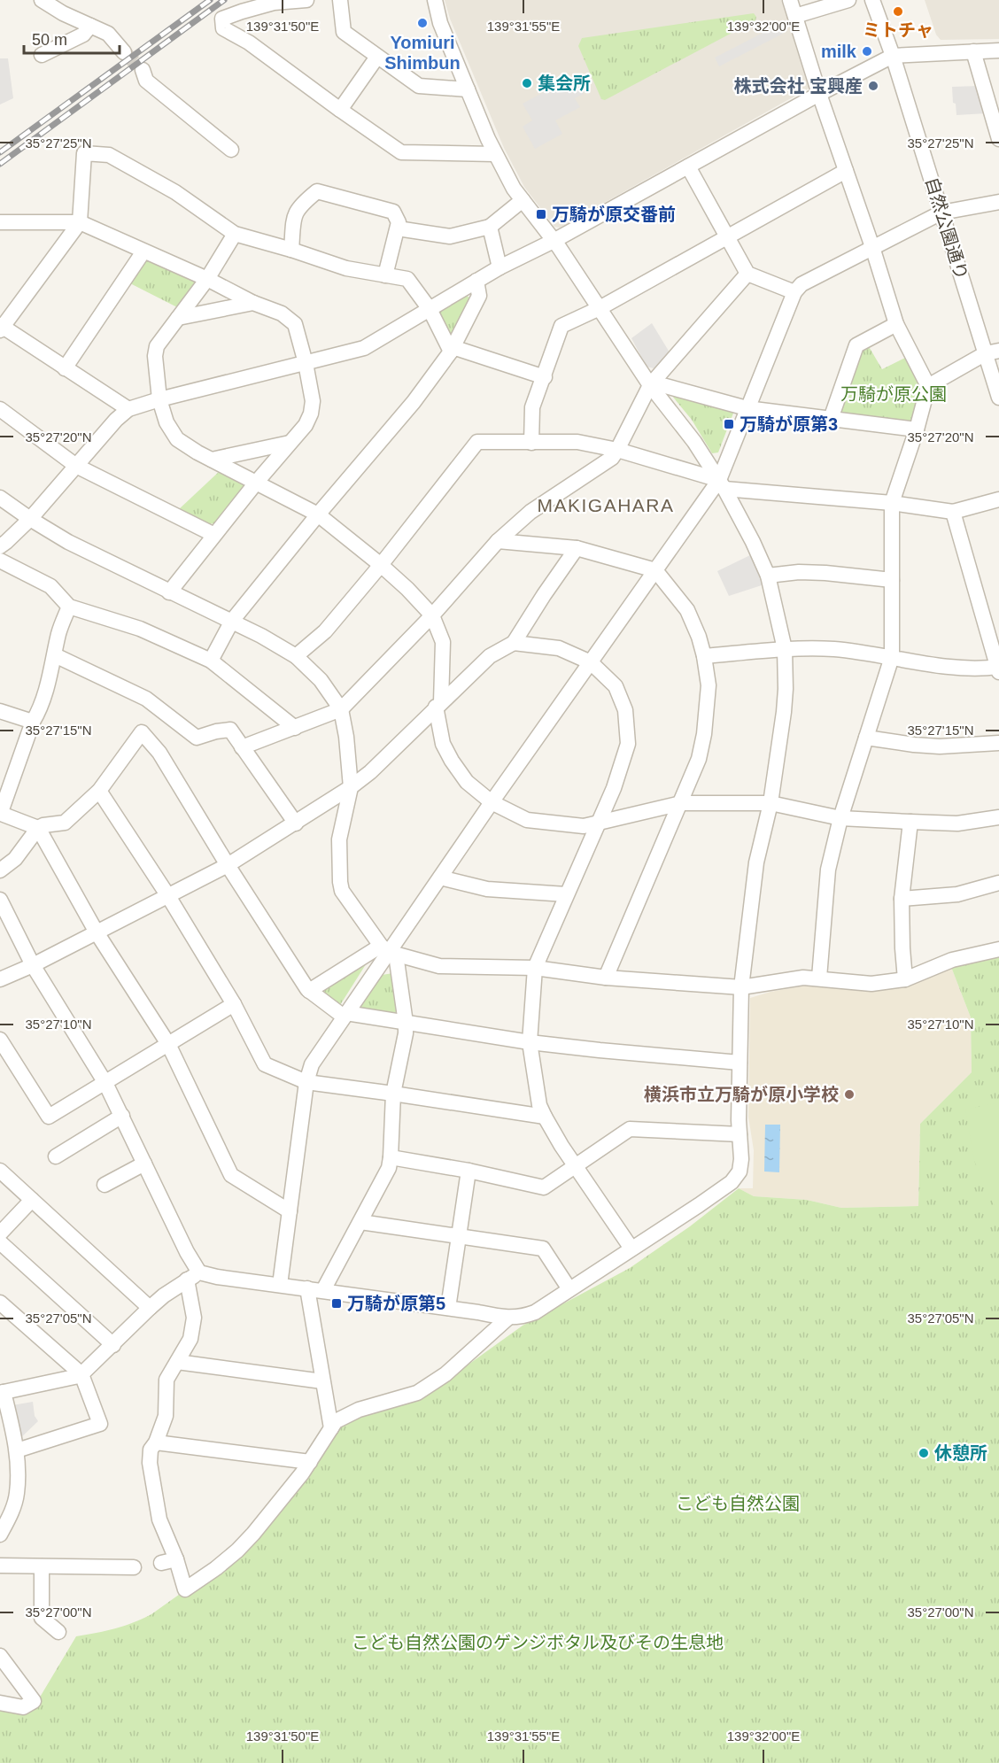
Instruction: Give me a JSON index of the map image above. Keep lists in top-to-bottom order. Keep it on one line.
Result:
{"streets":{"street":["自然公園通り"]},"districts":["MAKIGAHARA"],"parks":["万騎が原公園","こども自然公園","こども自然公園のゲンジボタル及びその生息地"],"places":{"other":["ミトチャ","Yomiuri Shimbun","milk","集会所","株式会社 宝興産","横浜市立万騎が原小学校","休憩所"],"transit":["万騎が原交番前","万騎が原第3","万騎が原第5"]},"scale_bar":"50 m","coordinates":["139°31'50\"E","139°31'55\"E","139°32'00\"E","35°27'25\"N","35°27'20\"N","35°27'15\"N","35°27'10\"N","35°27'05\"N","35°27'00\"N"]}
